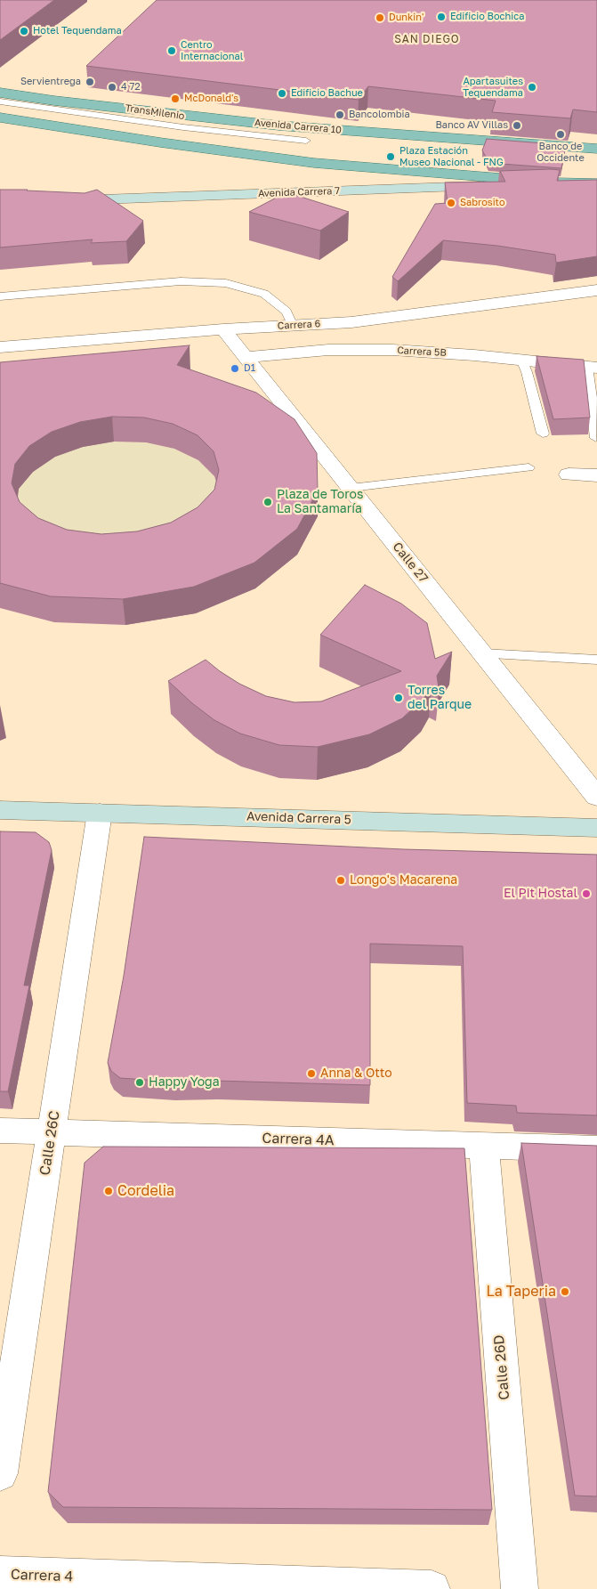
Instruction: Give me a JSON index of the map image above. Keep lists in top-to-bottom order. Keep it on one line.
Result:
{"streets":{"main road":["Avenida Carrera 10","Avenida Carrera 7"],"street":["Carrera 6","Carrera 5B","Calle 27","Avenida Carrera 5","Carrera 4A","Calle 26C","Calle 26D","Carrera 4"],"lane":["TransMilenio"]},"crossings":[["Carrera 6","Calle 27"],["Carrera 5B","Calle 27"],["Avenida Carrera 5","Calle 26C"],["Carrera 4A","Calle 26C"],["Carrera 4A","Calle 26D"]],"districts":["SAN DIEGO"],"places":["Edificio Bochica","Dunkin'","Hotel Tequendama","Centro Internacional","Servientrega","4 72","Apartasuites Tequendama","Edificio Bachue","McDonald's","Bancolombia","Banco AV Villas","Banco de Occidente","Plaza Estación Museo Nacional - FNG","Sabrosito","D1","Plaza de Toros La Santamaría","Torres del Parque","Longo's Macarena","El Pit Hostal","Anna & Otto","Happy Yoga","Cordelia","La Taperia"]}
